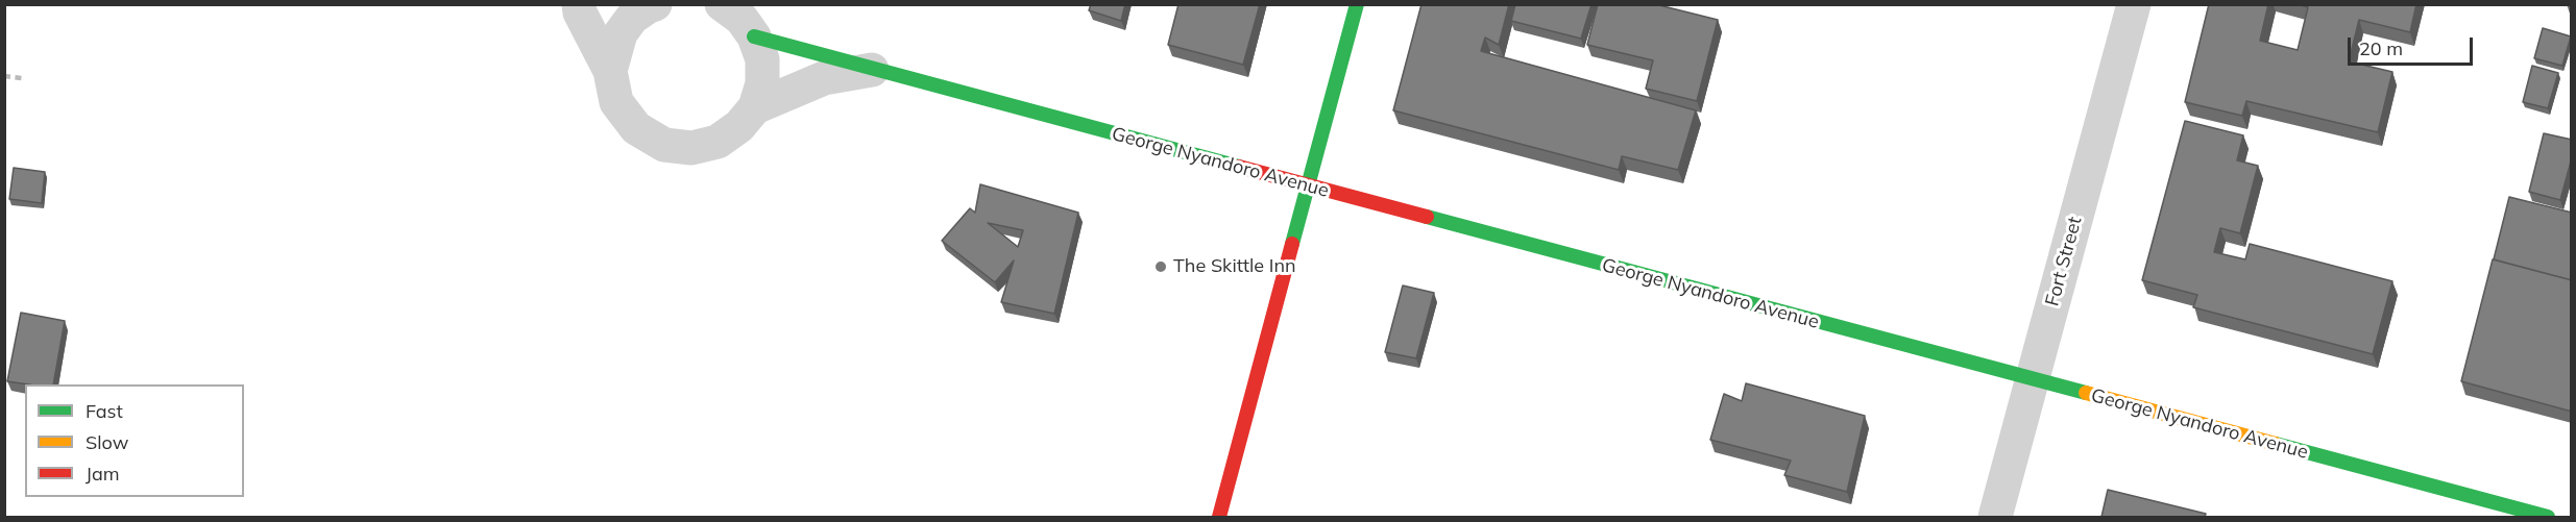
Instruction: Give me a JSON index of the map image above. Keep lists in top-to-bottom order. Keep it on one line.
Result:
{"streets":{"street":["George Nyandoro Avenue","Fort Street"]},"crossings":[["George Nyandoro Avenue","Fort Street"]],"places":["The Skittle Inn"],"legend":["Fast","Slow","Jam"],"scale_bar":"20 m"}
